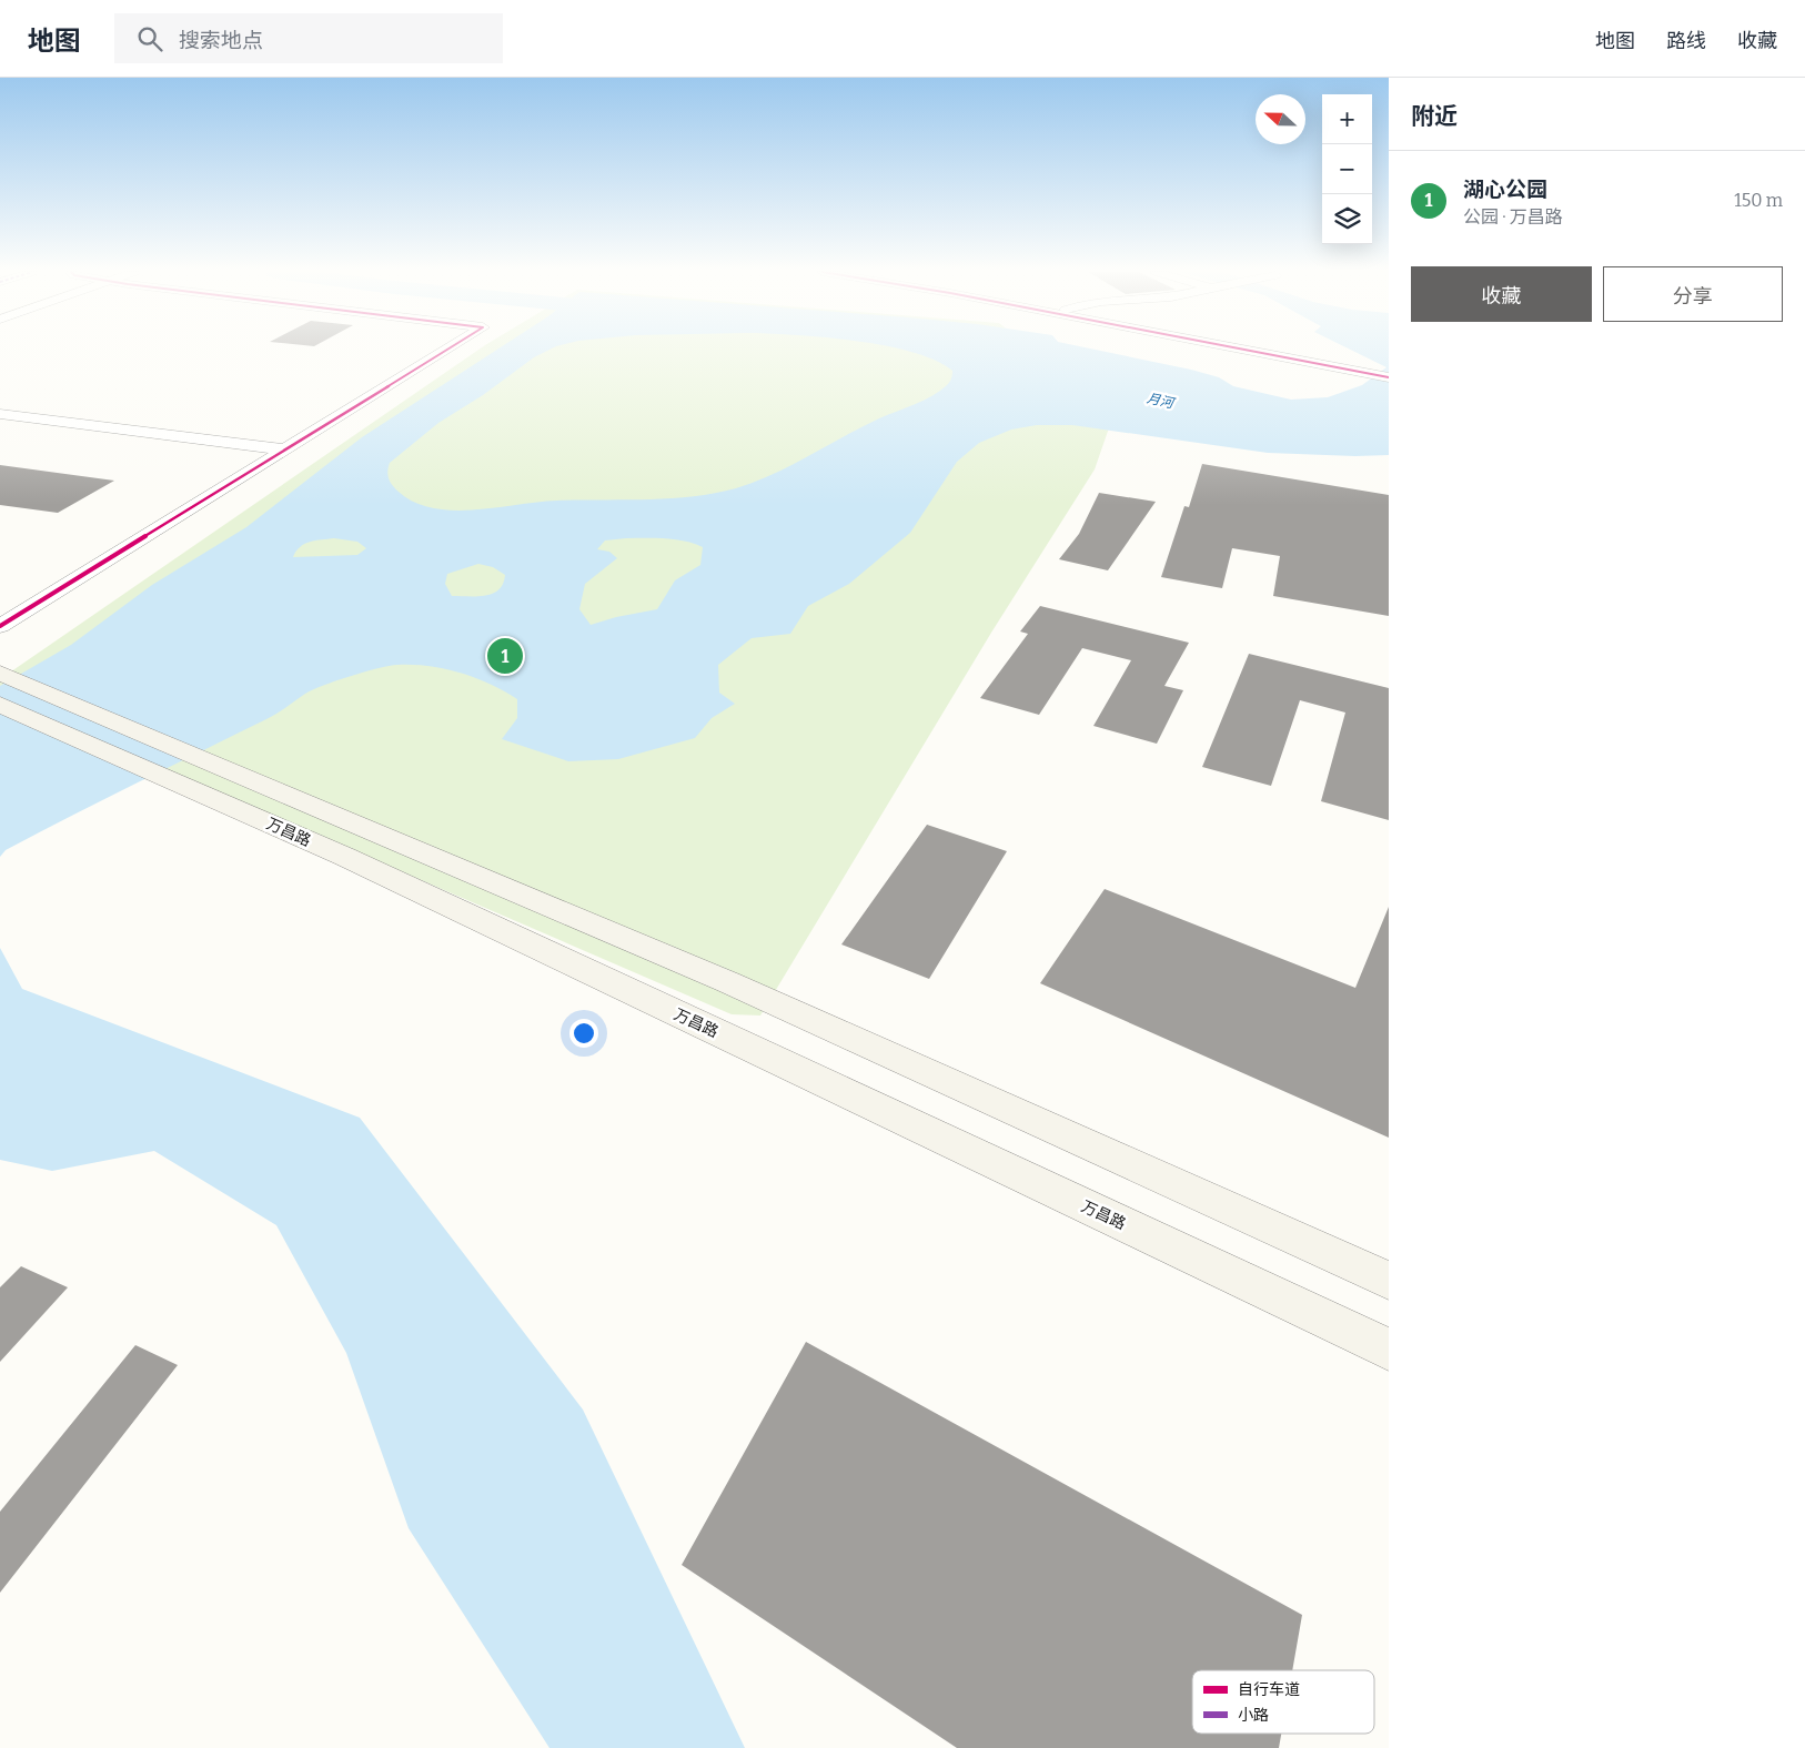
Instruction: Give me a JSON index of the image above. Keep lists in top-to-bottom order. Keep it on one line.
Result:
{"streets":{"main road":["万昌路"]},"water":["月河"],"legend":["自行车道","小路"],"north":"left","page":{"header":"地图","search":"搜索地点","nav":["地图","路线","收藏"],"heading":"附近","map_buttons":["+","−"],"list":[{"mark":"1","name":"湖心公园","note":"公园 · 万昌路","value":"150 m"}],"buttons":["收藏","分享"],"pins":"1"}}
